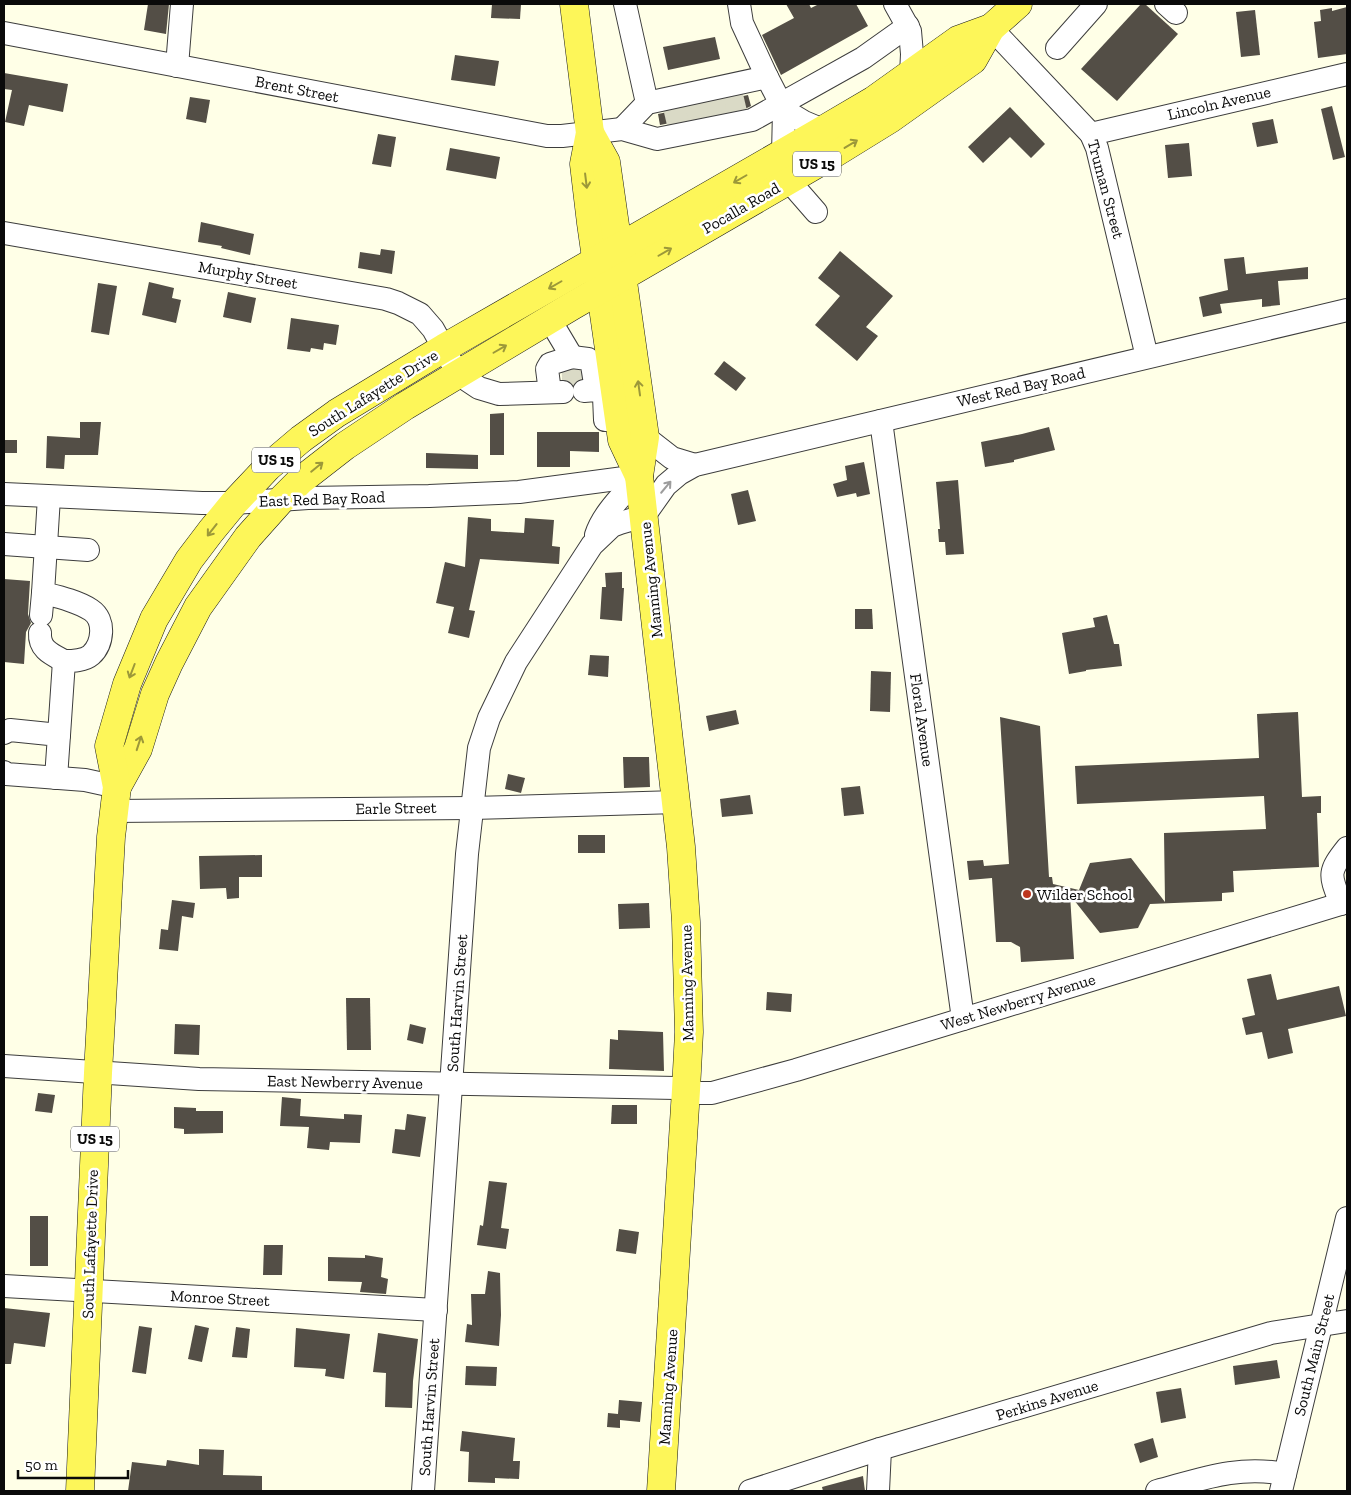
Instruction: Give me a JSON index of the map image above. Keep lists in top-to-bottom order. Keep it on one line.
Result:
{"streets":{"main road":["US 15","Pocalla Road","South Lafayette Drive","Manning Avenue"],"street":["Brent Street","Lincoln Avenue","Truman Street","Murphy Street","West Red Bay Road","East Red Bay Road","Floral Avenue","Earle Street","West Newberry Avenue","South Harvin Street","East Newberry Avenue","Monroe Street","South Main Street","Perkins Avenue"]},"crossings":[["Brent Street","Manning Avenue"],["Lincoln Avenue","Truman Street"],["Truman Street","Pocalla Road"],["Truman Street","West Red Bay Road"],["Pocalla Road","South Lafayette Drive"],["Pocalla Road","Manning Avenue"],["Murphy Street","South Lafayette Drive"],["West Red Bay Road","Manning Avenue"],["West Red Bay Road","Floral Avenue"],["West Red Bay Road","South Harvin Street"],["South Lafayette Drive","East Red Bay Road"],["South Lafayette Drive","Manning Avenue"],["South Lafayette Drive","Earle Street"],["South Lafayette Drive","East Newberry Avenue"],["South Lafayette Drive","Monroe Street"],["East Red Bay Road","Manning Avenue"],["East Red Bay Road","South Harvin Street"],["Manning Avenue","Earle Street"],["Manning Avenue","West Newberry Avenue"],["Manning Avenue","South Harvin Street"],["Manning Avenue","East Newberry Avenue"],["Floral Avenue","West Newberry Avenue"],["Earle Street","South Harvin Street"],["West Newberry Avenue","East Newberry Avenue"],["South Harvin Street","East Newberry Avenue"],["South Harvin Street","Monroe Street"],["South Main Street","Perkins Avenue"]],"places":["Wilder School"],"scale_bar":"50 m"}
